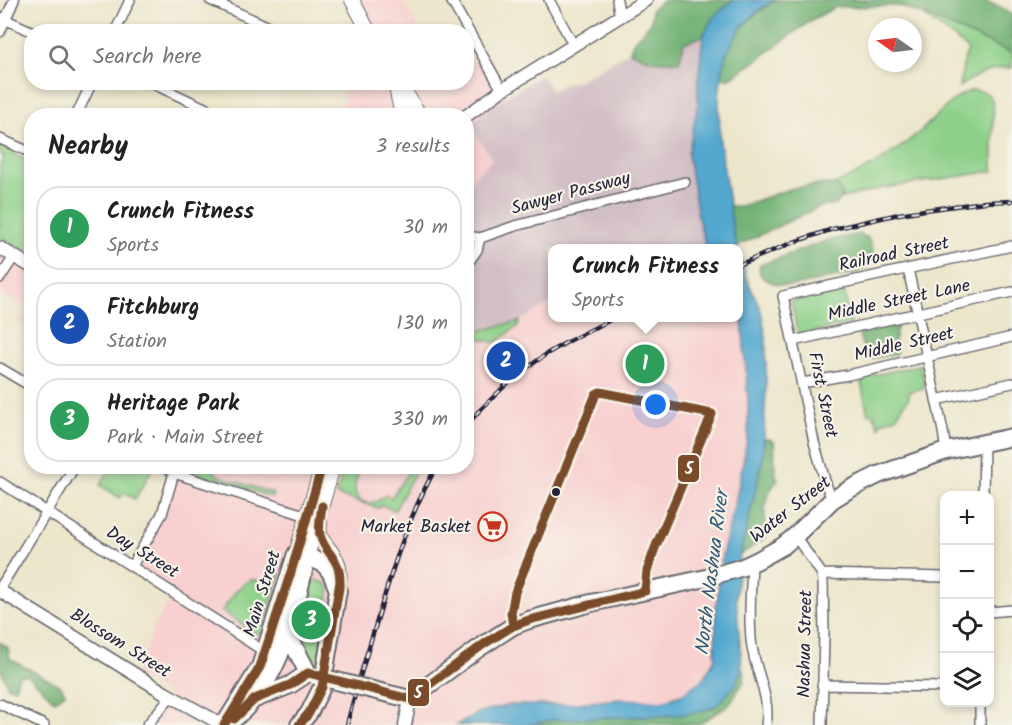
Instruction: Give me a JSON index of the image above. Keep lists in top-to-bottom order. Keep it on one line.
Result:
{"streets":{"highway":["Water Street","Main Street"],"street":["Sawyer Passway","Railroad Street","Middle Street Lane","Middle Street","First Street","Day Street","Blossom Street","Nashua Street"]},"crossings":[["Railroad Street","First Street"],["Middle Street Lane","First Street"],["Middle Street","First Street"],["First Street","Water Street"],["Water Street","Nashua Street"],["Day Street","Main Street"],["Main Street","Blossom Street"]],"water":["North Nashua River"],"places":{"supermarket":["Market Basket"]},"lines":["transit line 5"],"north":"left","page":{"search":"Search here","heading":["Nearby","3 results"],"list":[{"mark":"1","name":"Crunch Fitness","note":"Sports","value":"30 m"},{"mark":"2","name":"Fitchburg","note":"Station","value":"130 m"},{"mark":"3","name":"Heritage Park","note":"Park · Main Street","value":"330 m"}],"popup":["Crunch Fitness","Sports"],"pins":["2","1","3"],"map_buttons":["+","−"]}}
